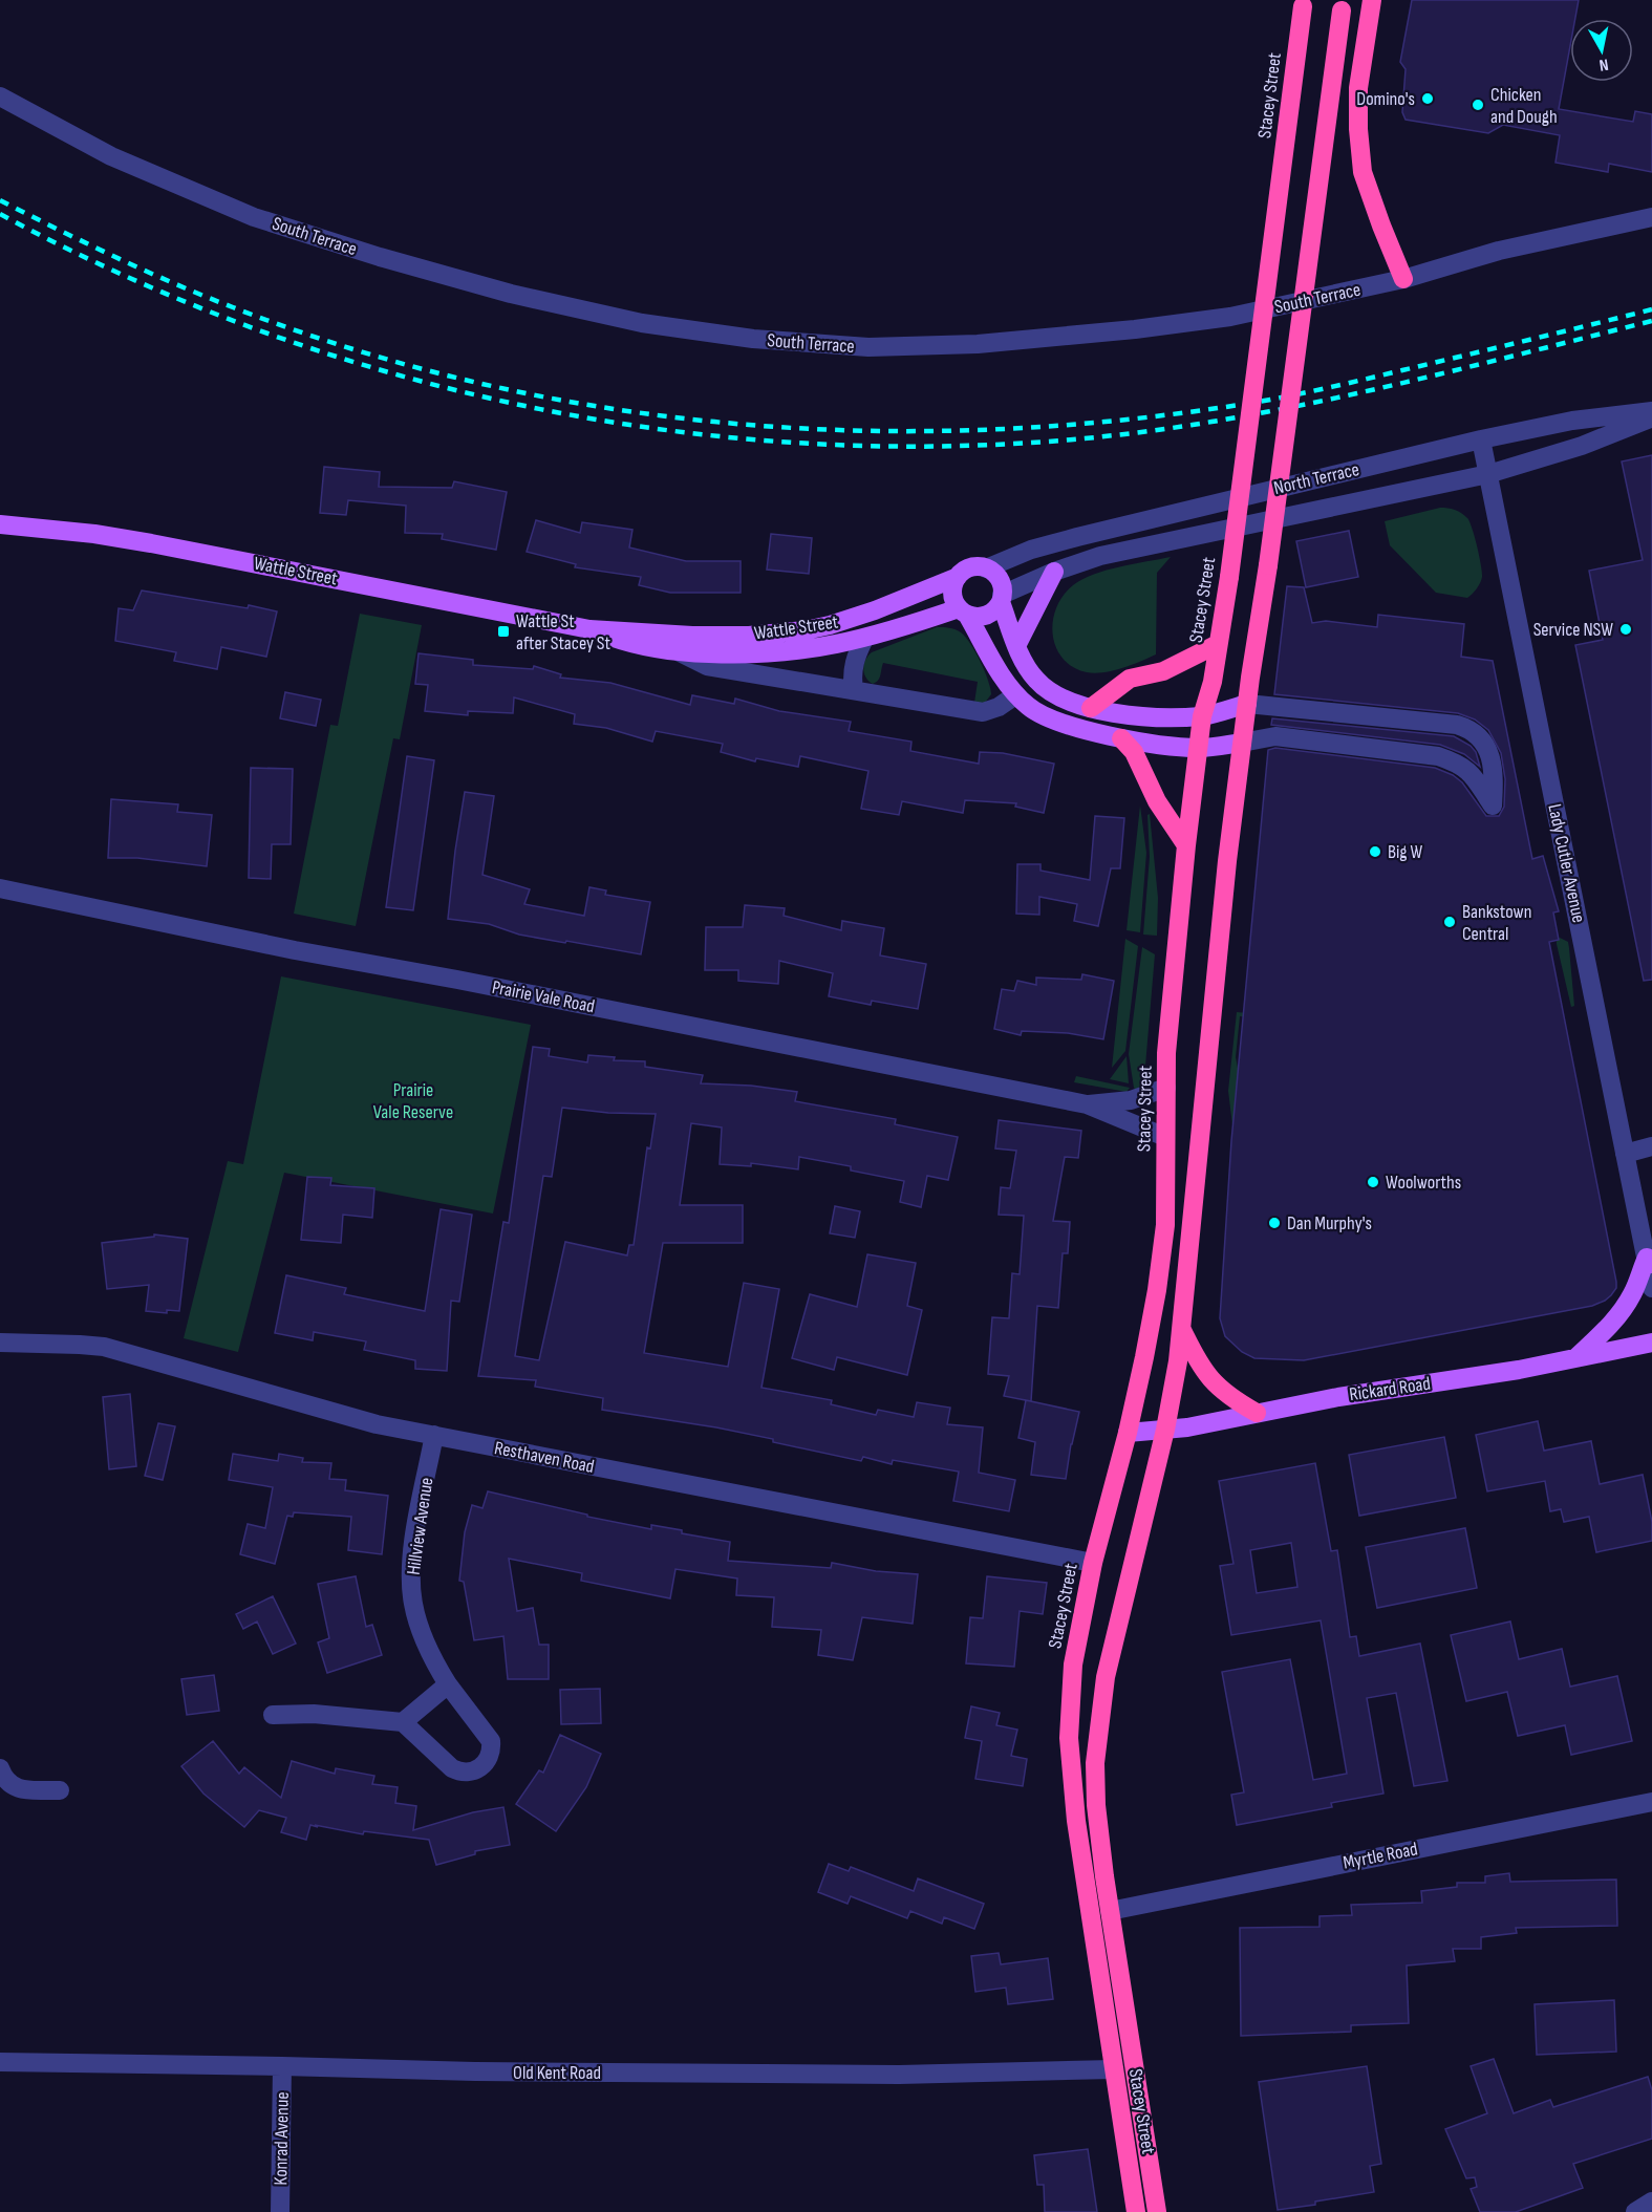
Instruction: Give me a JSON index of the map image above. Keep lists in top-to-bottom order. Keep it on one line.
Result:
{"streets":{"highway":["Stacey Street"],"main road":["Wattle Street","Rickard Road"],"street":["South Terrace","North Terrace","Lady Cutler Avenue","Prairie Vale Road","Resthaven Road","Hillview Avenue","Myrtle Road","Old Kent Road","Konrad Avenue"]},"crossings":[["Stacey Street","Prairie Vale Road"],["Stacey Street","Rickard Road"],["Stacey Street","Resthaven Road"],["Stacey Street","Myrtle Road"],["Stacey Street","Old Kent Road"],["North Terrace","Wattle Street"],["North Terrace","Lady Cutler Avenue"],["Resthaven Road","Hillview Avenue"],["Old Kent Road","Konrad Avenue"]],"parks":["Prairie Vale Reserve"],"places":{"other":["Domino's","Chicken and Dough","Service NSW","Big W","Bankstown Central","Woolworths","Dan Murphy's"],"transit":["Wattle St after Stacey St"]},"north":"bottom"}
